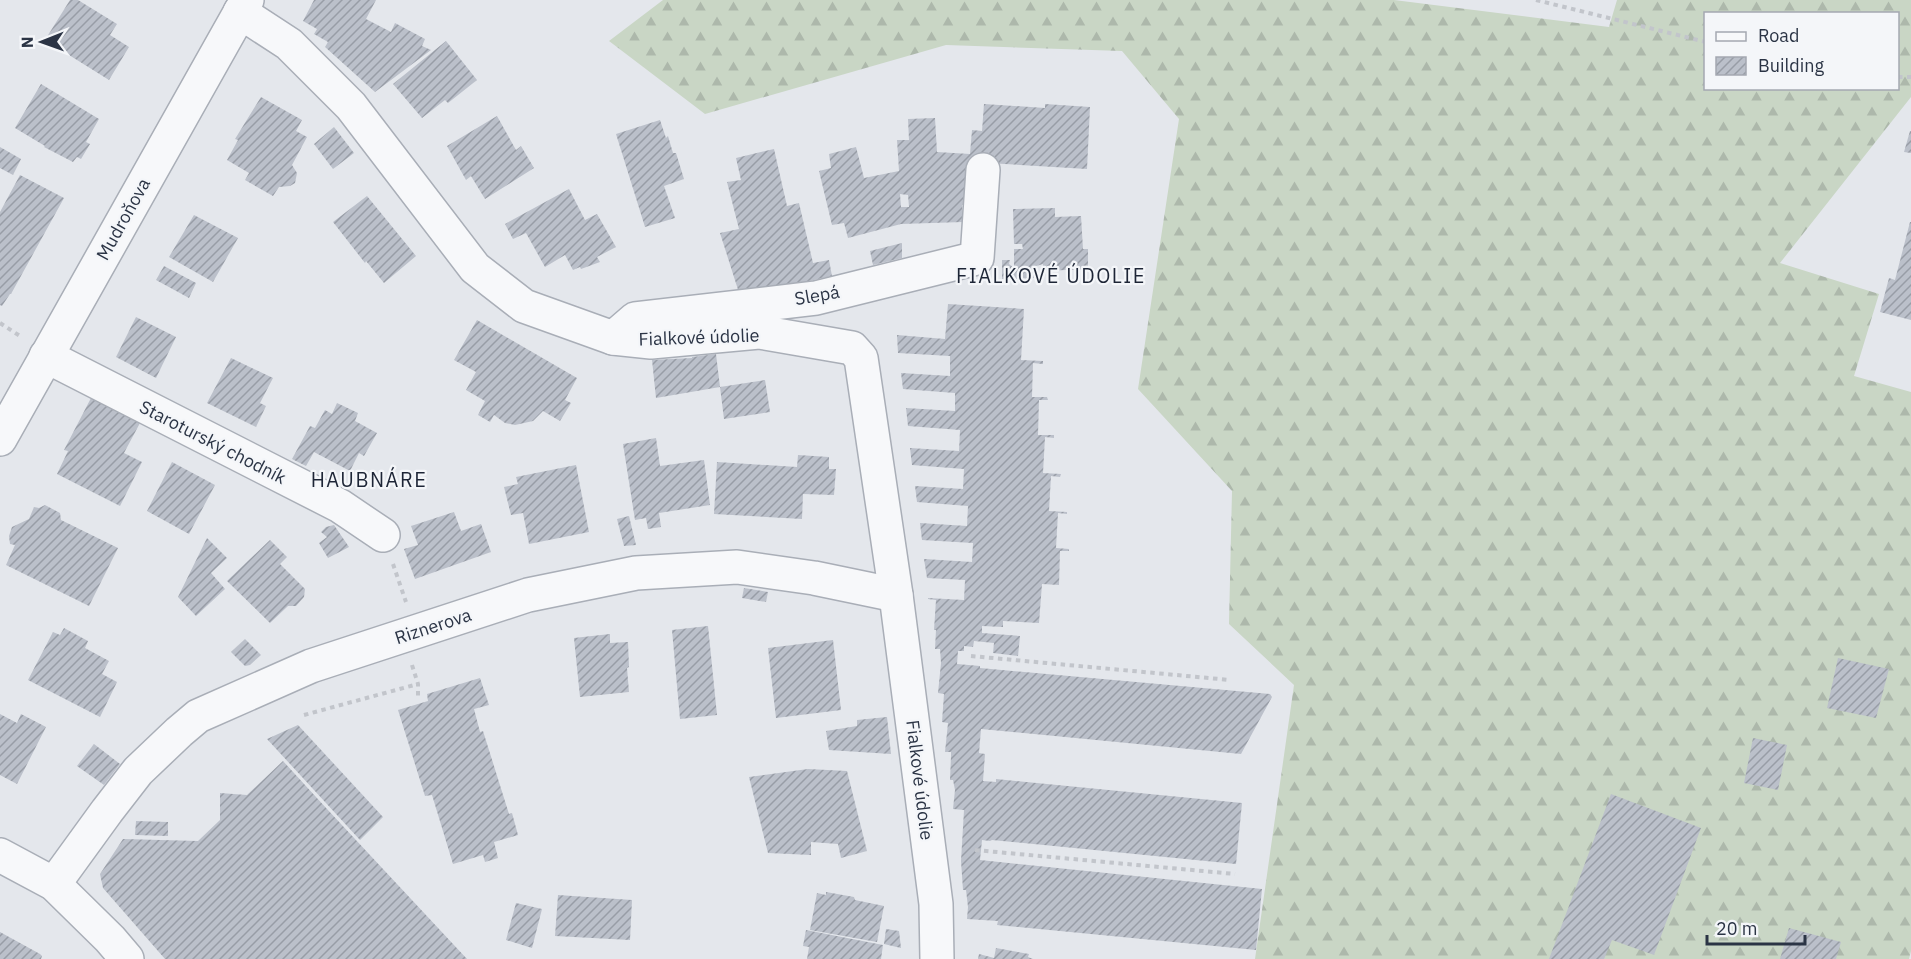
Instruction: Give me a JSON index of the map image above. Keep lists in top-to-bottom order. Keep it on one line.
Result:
{"streets":{"street":["Mudroňova","Slepá","Fialkové údolie","Staroturský chodník","Riznerova"]},"crossings":[["Mudroňova","Fialkové údolie"],["Mudroňova","Staroturský chodník"],["Slepá","Fialkové údolie"],["Fialkové údolie","Riznerova"]],"districts":["FIALKOVÉ ÚDOLIE","HAUBNÁRE"],"legend":["Road","Building"],"scale_bar":"20 m","north":"left"}
